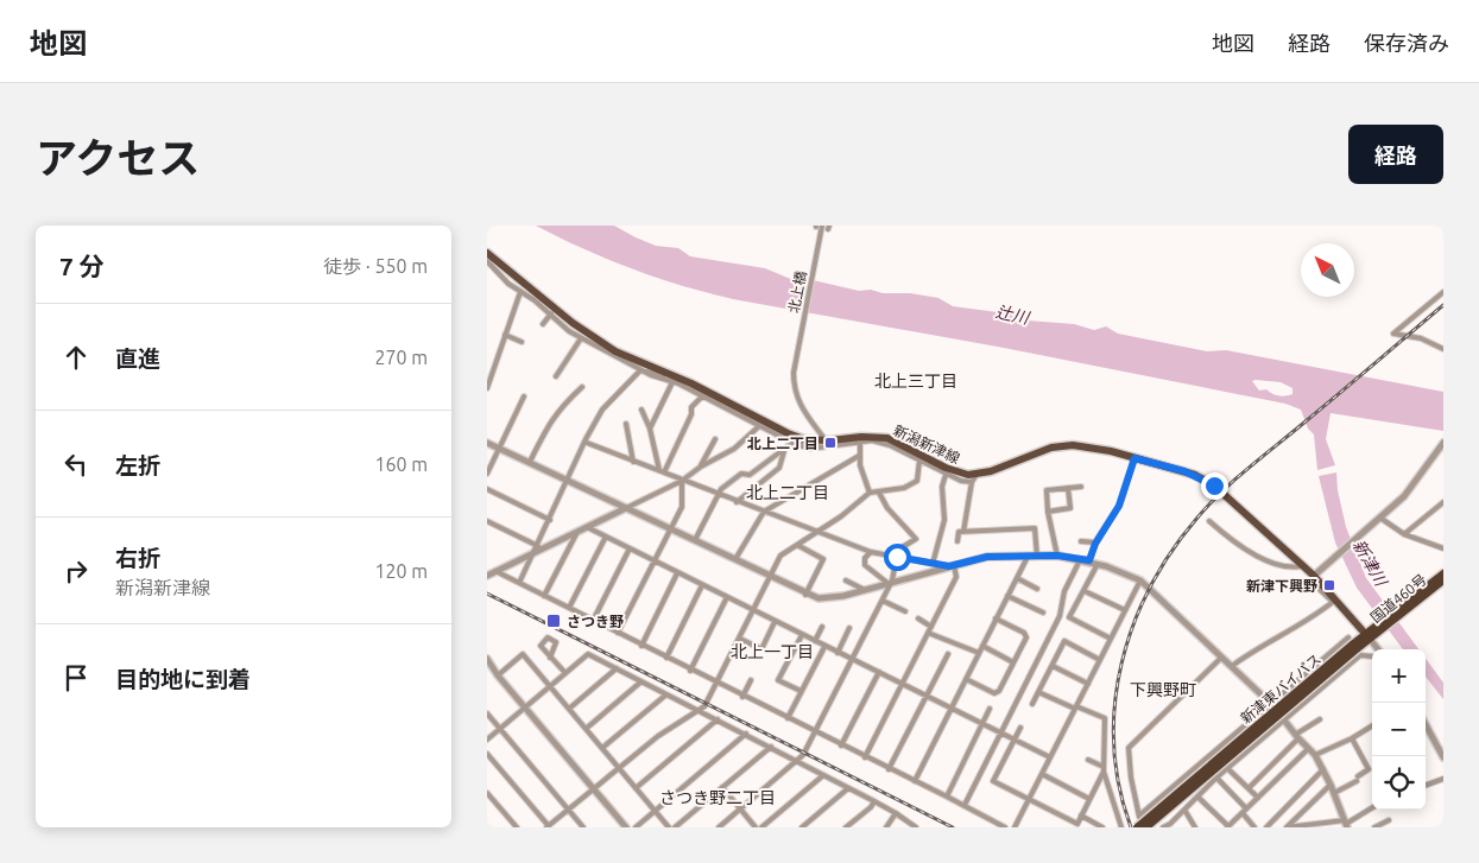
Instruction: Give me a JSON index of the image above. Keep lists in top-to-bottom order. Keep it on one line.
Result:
{"streets":{"highway":["国道460号","新津東バイパス"],"main road":["新潟新津線"],"street":["北上橋"]},"crossings":[["北上橋","新潟新津線"],["国道460号","新津東バイパス"]],"districts":["北上三丁目","北上二丁目","北上一丁目","下興野町","さつき野二丁目"],"water":["辻川","新津川"],"places":{"transit":["北上二丁目","新津下興野","さつき野"]},"north":"top left","page":{"header":"地図","nav":["地図","経路","保存済み"],"title":"アクセス","buttons":"経路","heading":["7 分","徒歩 · 550 m"],"list":[["直進","270 m"],["左折","160 m"],["右折","新潟新津線","120 m"],"目的地に到着"],"map_buttons":["+","−"]}}
